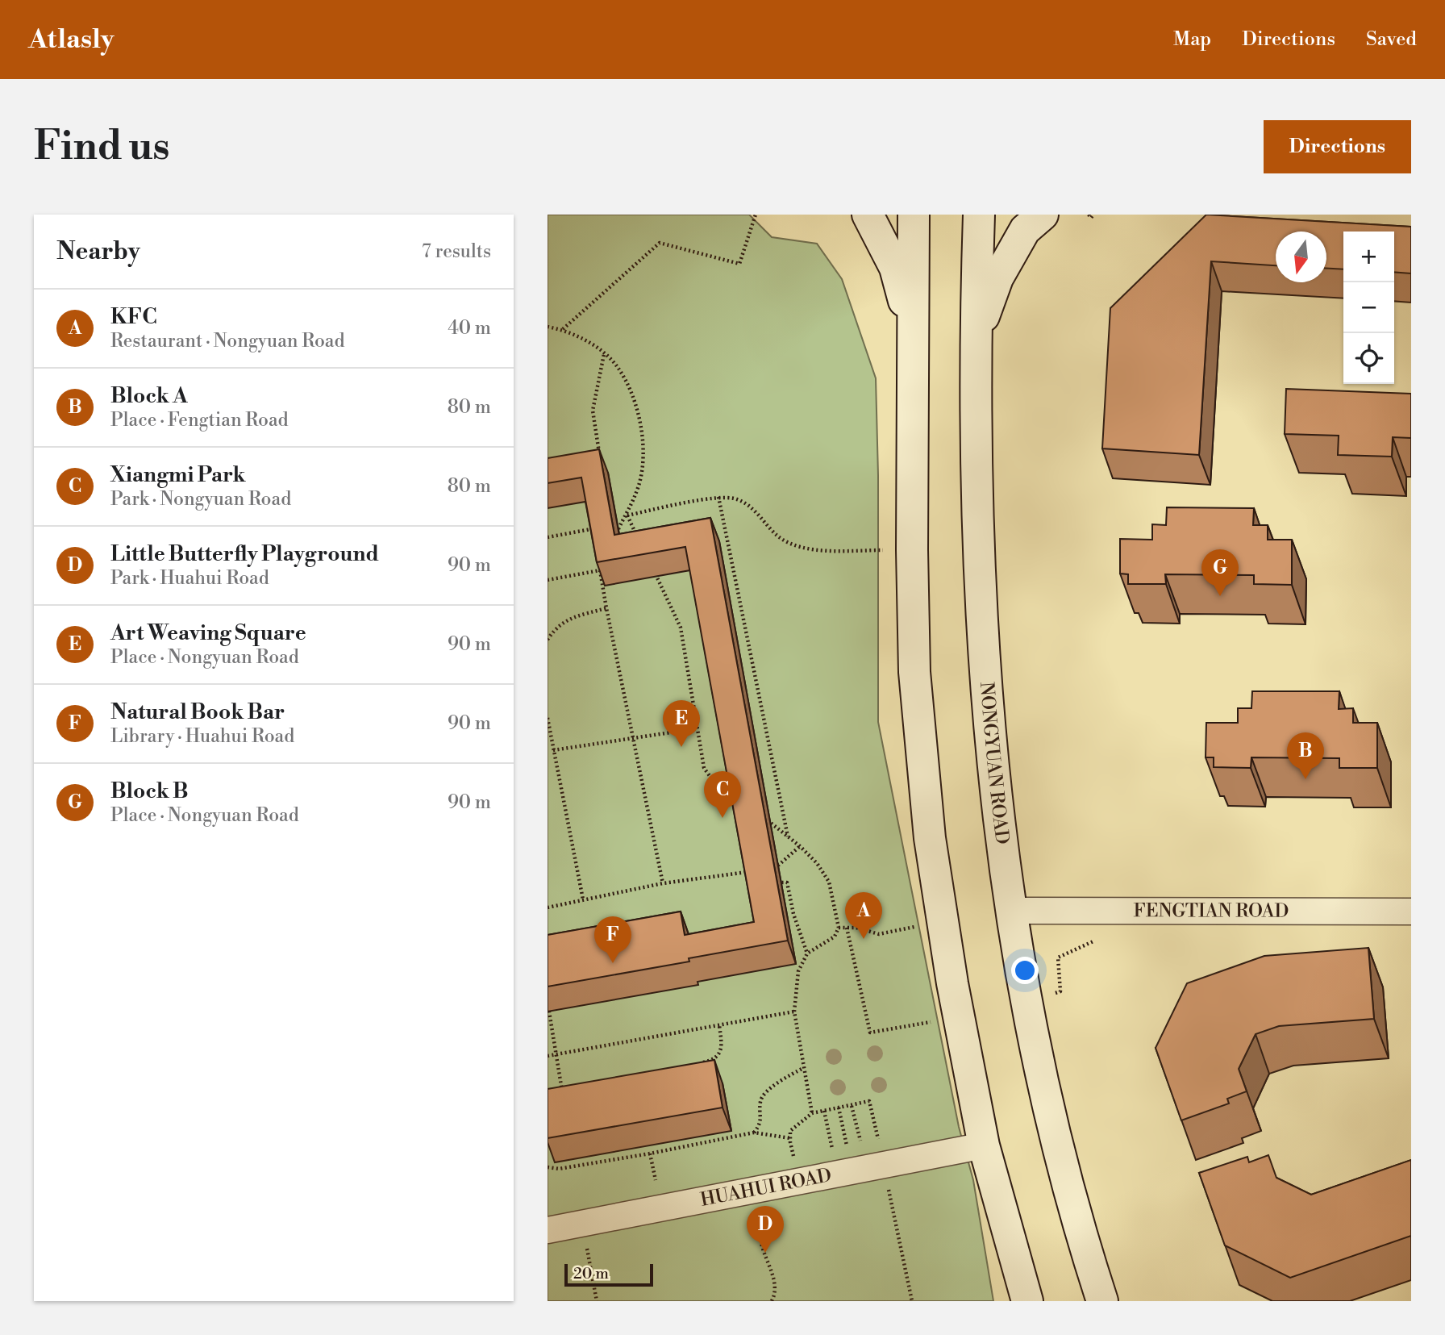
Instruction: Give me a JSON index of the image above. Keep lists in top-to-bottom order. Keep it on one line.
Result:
{"streets":{"main road":["NONGYUAN ROAD"],"street":["FENGTIAN ROAD","HUAHUI ROAD"]},"crossings":[["NONGYUAN ROAD","FENGTIAN ROAD"]],"scale_bar":"20 m","north":"bottom","page":{"header":"Atlasly","nav":["Map","Directions","Saved"],"buttons":"Directions","title":"Find us","heading":["Nearby","7 results"],"map_buttons":["+","−"],"list":[{"mark":"A","name":"KFC","note":"Restaurant · Nongyuan Road","value":"40 m"},{"mark":"B","name":"Block A","note":"Place · Fengtian Road","value":"80 m"},{"mark":"C","name":"Xiangmi Park","note":"Park · Nongyuan Road","value":"80 m"},{"mark":"D","name":"Little Butterfly Playground","note":"Park · Huahui Road","value":"90 m"},{"mark":"E","name":"Art Weaving Square","note":"Place · Nongyuan Road","value":"90 m"},{"mark":"F","name":"Natural Book Bar","note":"Library · Huahui Road","value":"90 m"},{"mark":"G","name":"Block B","note":"Place · Nongyuan Road","value":"90 m"}],"pins":["G","E","B","C","A","F","D"],"scale":"20 m"}}
